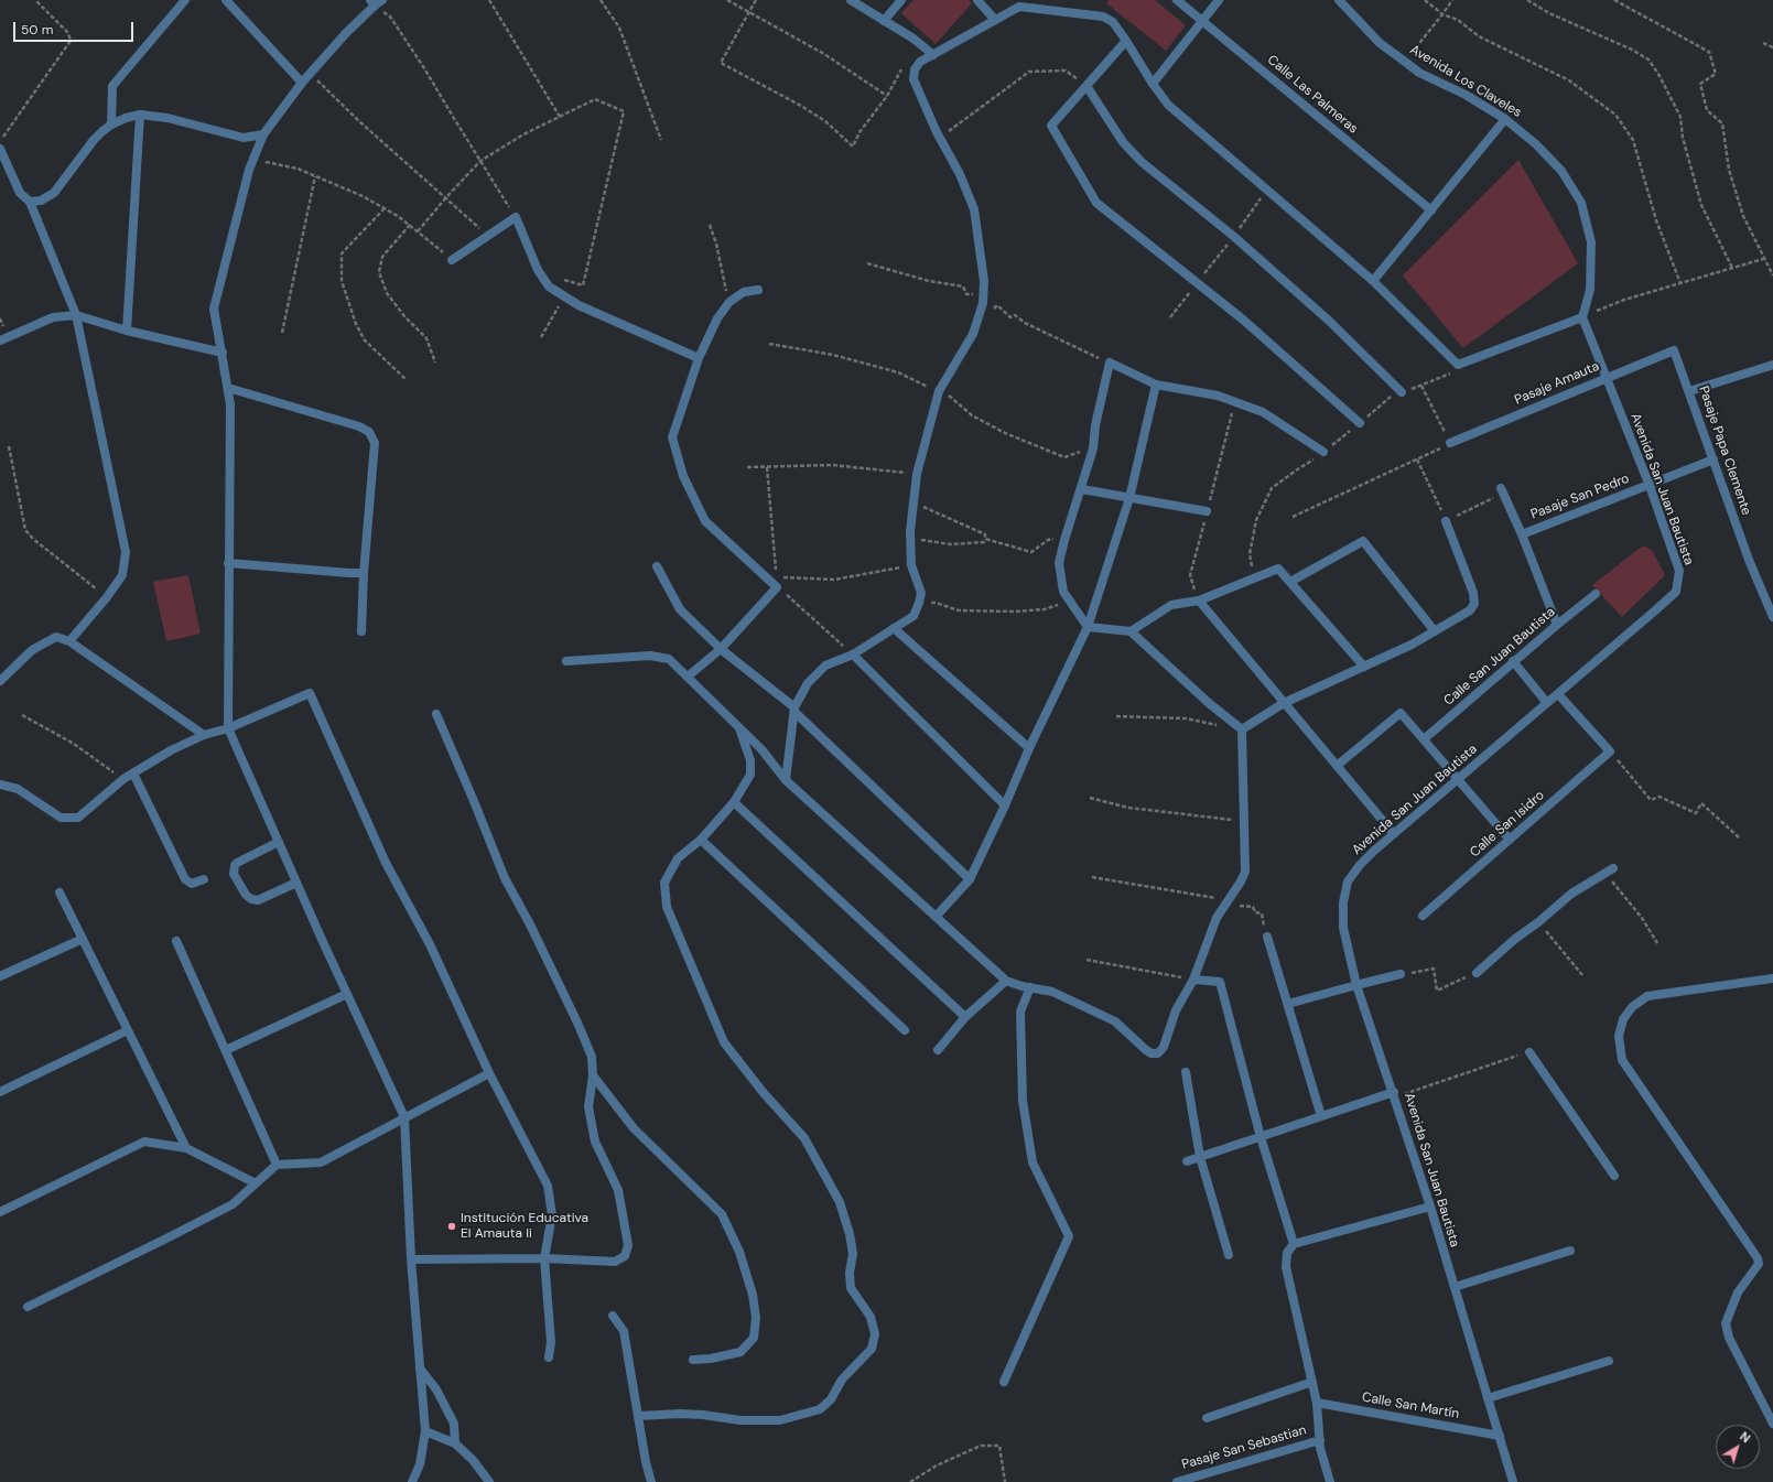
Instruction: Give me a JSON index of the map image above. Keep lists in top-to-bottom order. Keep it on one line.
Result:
{"streets":{"street":["Avenida Los Claveles","Calle Las Palmeras","Pasaje Amauta","Pasaje Papa Clemente","Avenida San Juan Bautista","Pasaje San Pedro","Calle San Juan Bautista","Calle San Isidro","Calle San Martín","Pasaje San Sebastian"]},"crossings":[["Avenida Los Claveles","Avenida San Juan Bautista"],["Pasaje Amauta","Pasaje Papa Clemente"],["Pasaje Amauta","Avenida San Juan Bautista"],["Pasaje Papa Clemente","Pasaje San Pedro"],["Avenida San Juan Bautista","Pasaje San Pedro"],["Avenida San Juan Bautista","Calle San Martín"]],"places":["Institución Educativa El Amauta Ii"],"scale_bar":"50 m","north":"top right"}
